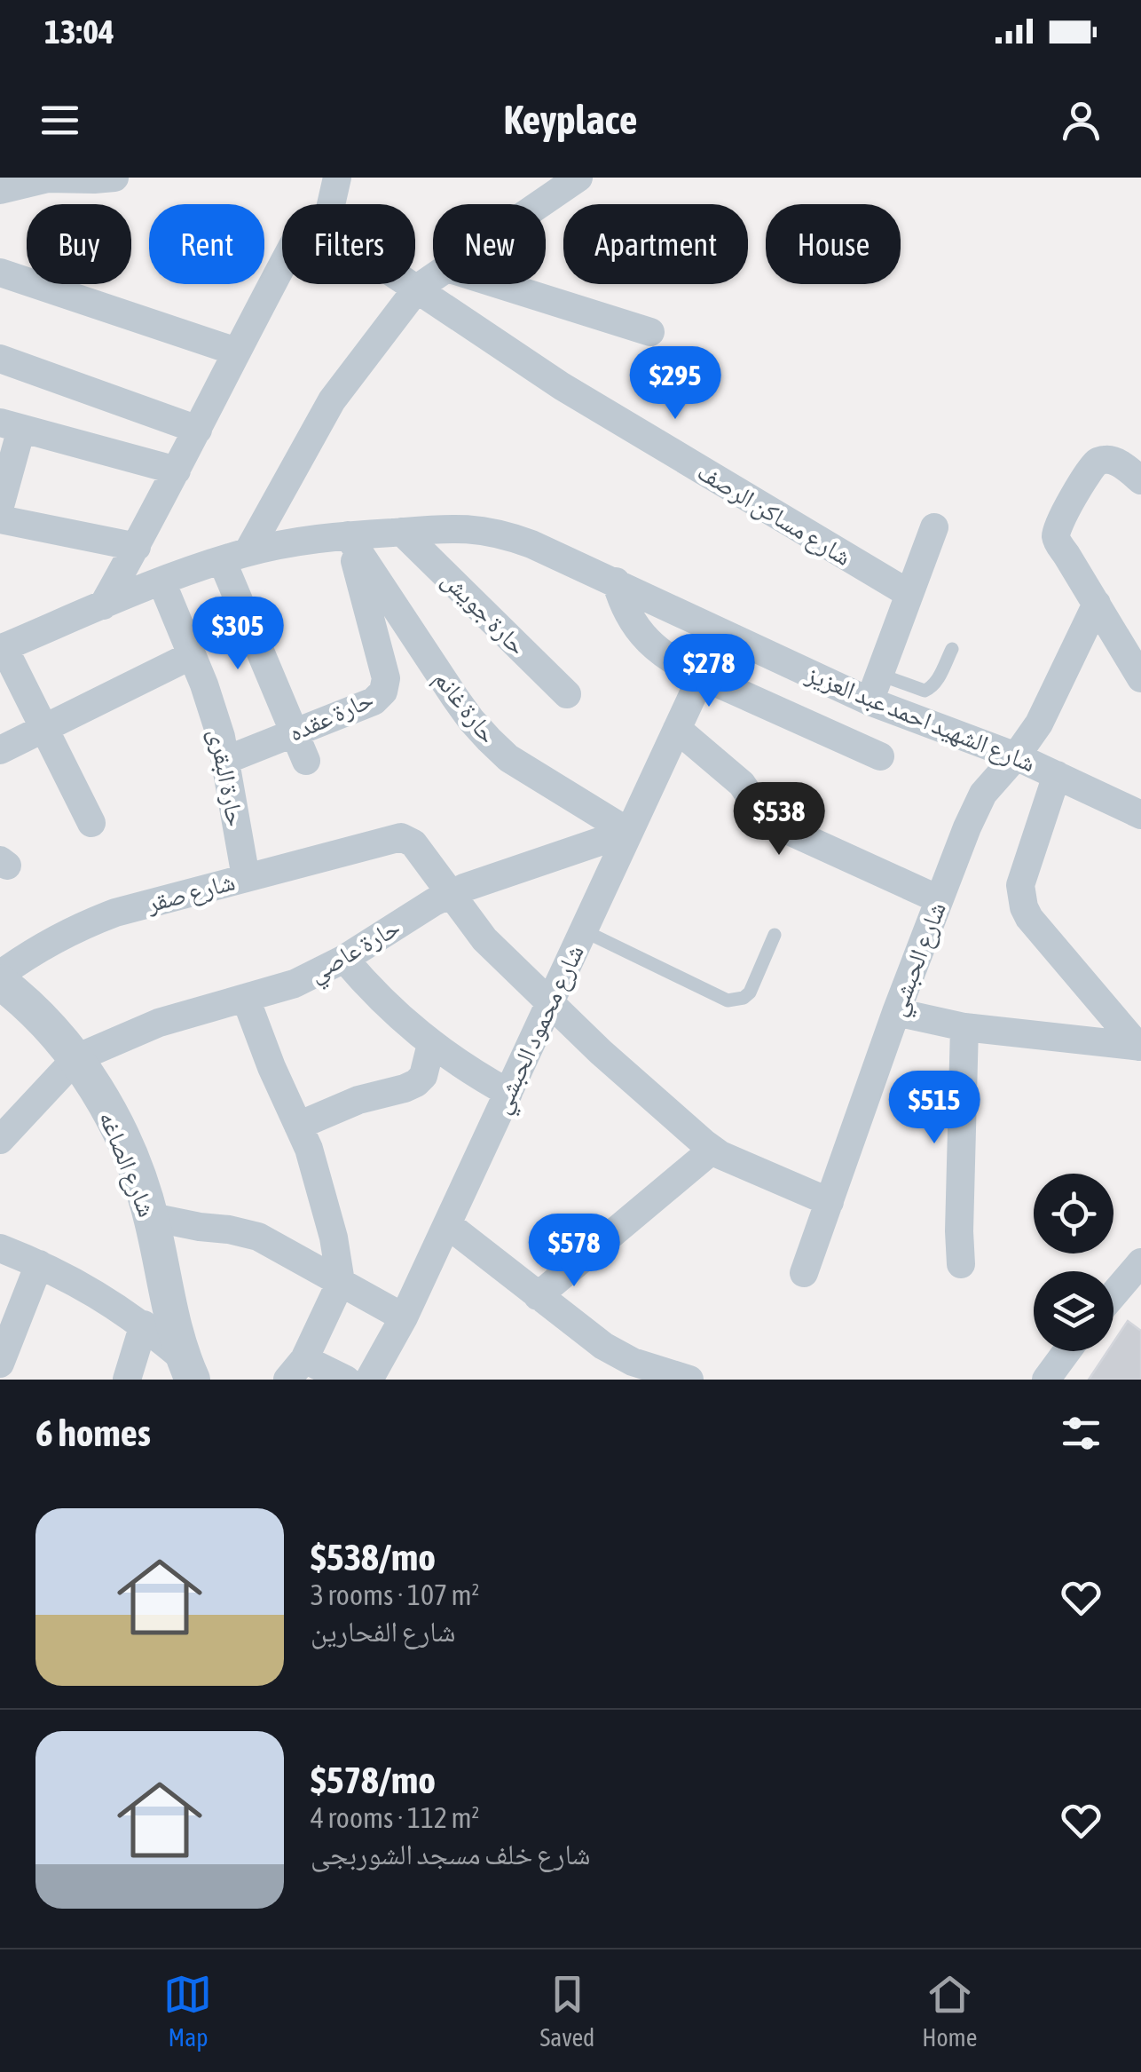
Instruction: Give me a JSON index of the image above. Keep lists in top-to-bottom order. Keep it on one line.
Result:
{"streets":{"street":["شارع مساكن الرصف","حارة جويش","حارة غانم","حارة عقده","شارع الشهيد احمد عبد العزيز","حارة البقرى","شارع صقر","حارة عاصي","شارع الحبشي","شارع محمود الحبشي","شارع الصاغه"]},"crossings":[["حارة جويش","شارع الشهيد احمد عبد العزيز"],["حارة غانم","حارة عقده"],["حارة غانم","شارع الشهيد احمد عبد العزيز"],["حارة غانم","حارة عاصي"],["حارة غانم","شارع محمود الحبشي"],["حارة عقده","شارع الشهيد احمد عبد العزيز"],["حارة عقده","حارة البقرى"],["شارع الشهيد احمد عبد العزيز","حارة البقرى"],["شارع الشهيد احمد عبد العزيز","شارع الحبشي"],["حارة البقرى","شارع صقر"],["شارع صقر","حارة عاصي"],["حارة عاصي","شارع محمود الحبشي"],["حارة عاصي","شارع الصاغه"]],"page":{"status":"13:04","header":"Keyplace","chip":["Buy","Rent","Filters","New","Apartment","House"],"price":["$295","$305","$278","$538","$515","$578"],"heading":"6 homes","list":[{"name":"$538/mo","note":"3 rooms · 107 m² · شارع الفحارين"},{"name":"$578/mo","note":"4 rooms · 112 m² · شارع خلف مسجد الشوربجى"}],"tabs":["Map","Saved","Home"]}}
